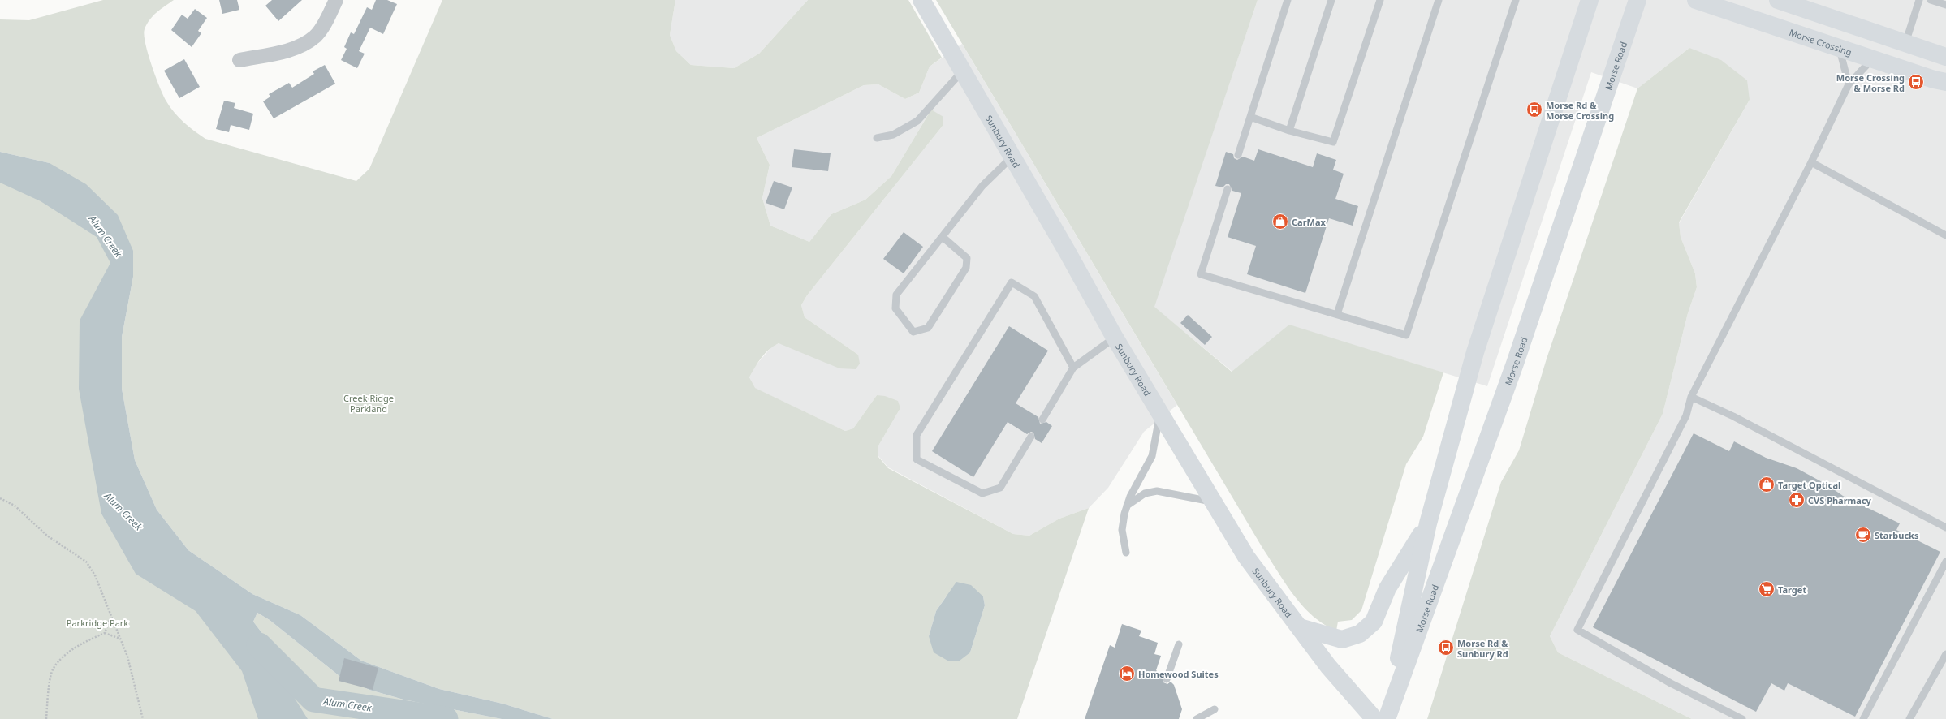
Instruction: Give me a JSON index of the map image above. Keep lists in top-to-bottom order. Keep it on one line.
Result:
{"streets":{"main road":["Morse Crossing","Morse Road","Sunbury Road"]},"water":["Alum Creek"],"parks":["Creek Ridge Parkland","Parkridge Park"],"places":{"bus stop":["Morse Crossing & Morse Rd","Morse Rd & Morse Crossing","Morse Rd & Sunbury Rd"],"shop":["CarMax","Target Optical"],"pharmacy":["CVS Pharmacy"],"cafe":["Starbucks"],"supermarket":["Target"],"hotel":["Homewood Suites"]}}
